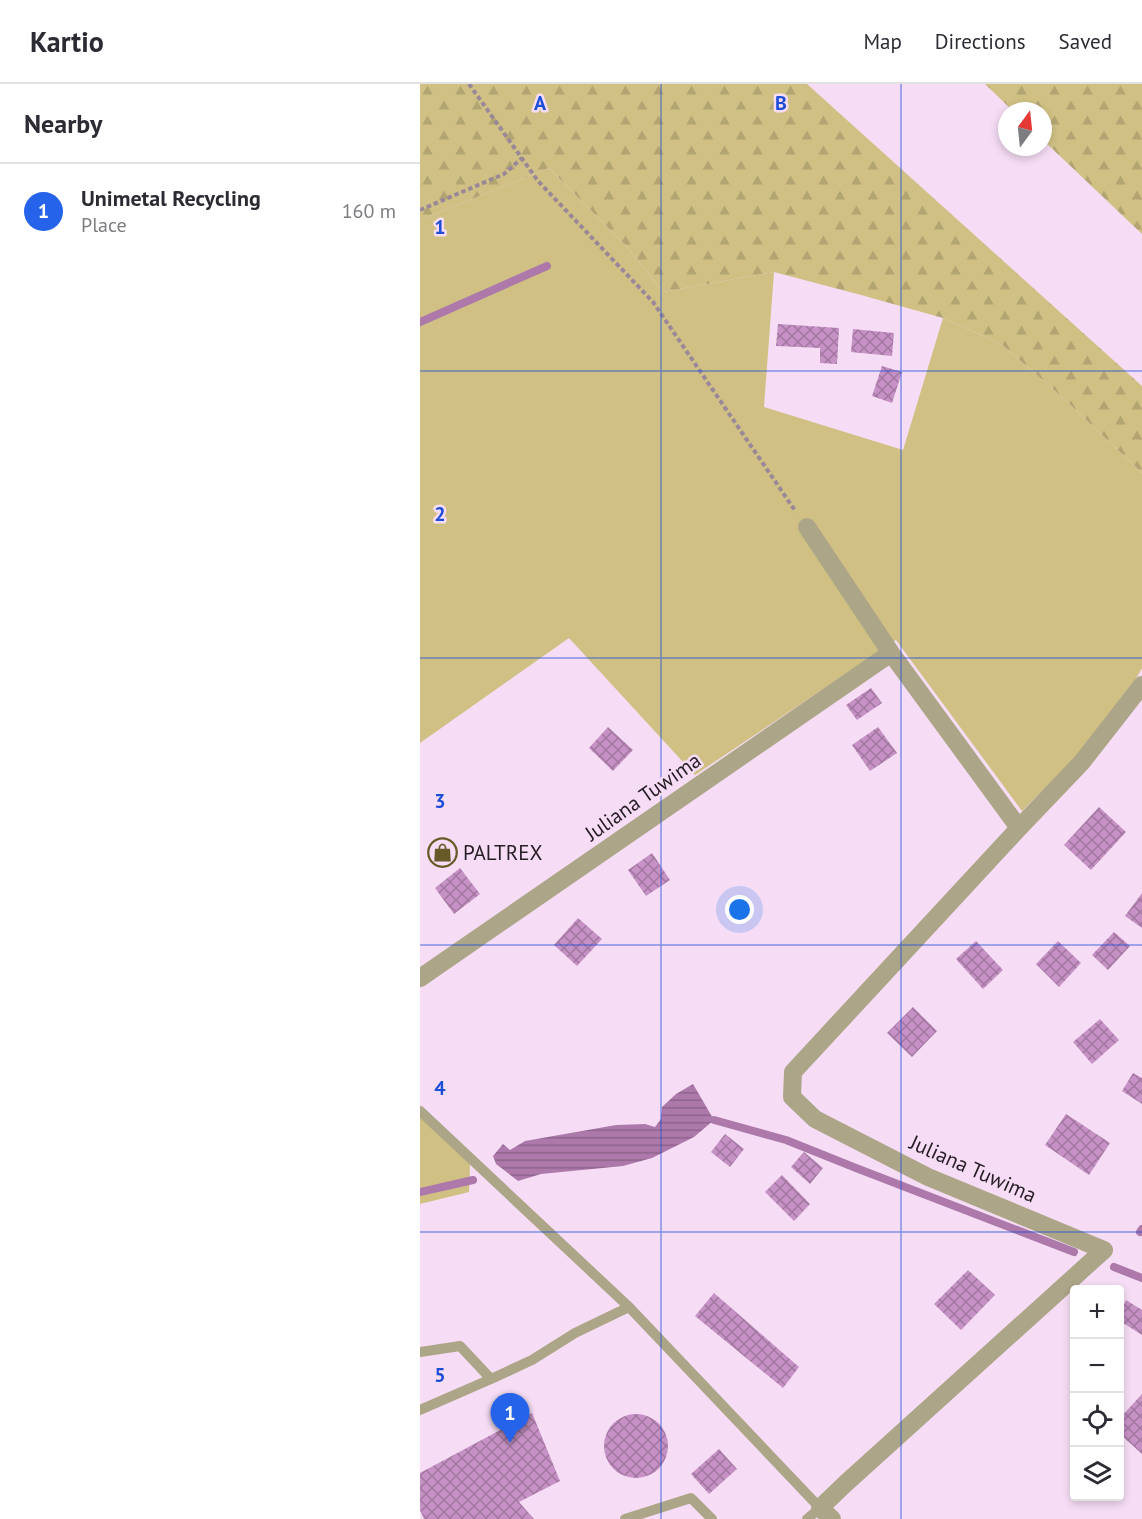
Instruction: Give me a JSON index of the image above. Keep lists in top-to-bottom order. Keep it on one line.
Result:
{"streets":{"street":["Juliana Tuwima"]},"places":{"shop":["PALTREX"]},"north":"top","page":{"header":"Kartio","nav":["Map","Directions","Saved"],"heading":"Nearby","list":[{"mark":"1","name":"Unimetal Recycling","note":"Place","value":"160 m"}],"map_buttons":["+","−"],"pins":"1"},"grid":{"columns":["A","B"],"rows":["1","2","3","4","5"]}}
